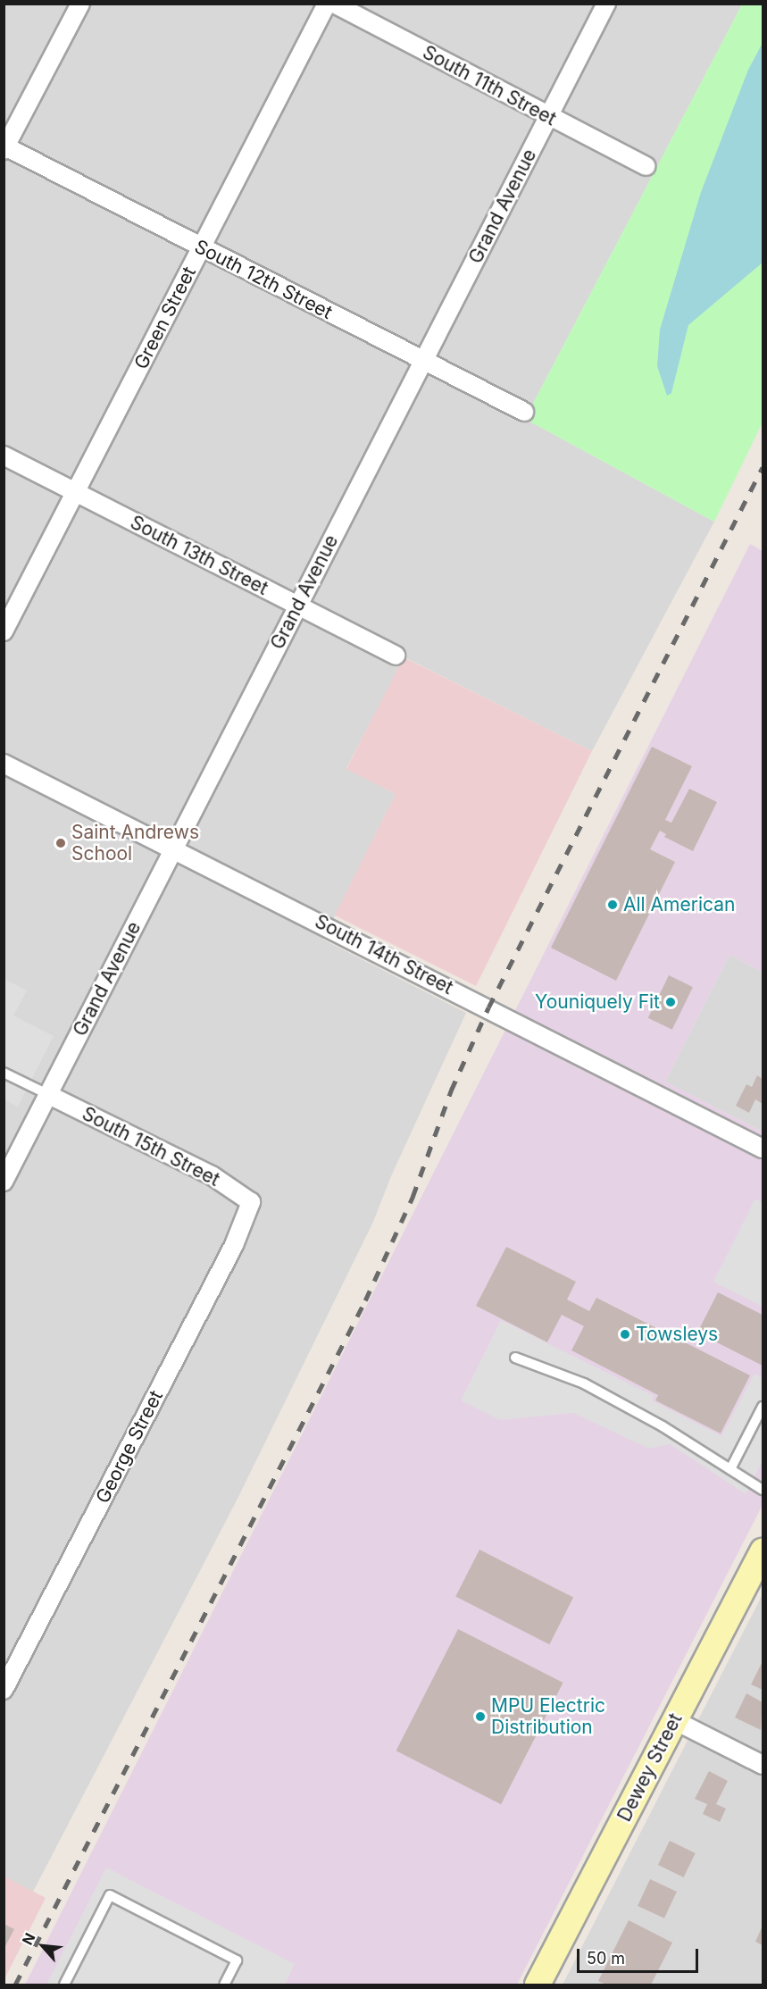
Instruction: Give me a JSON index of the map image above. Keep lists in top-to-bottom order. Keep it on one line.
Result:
{"streets":{"street":["South 11th Street","Grand Avenue","South 12th Street","Green Street","South 13th Street","South 14th Street","South 15th Street","George Street","Dewey Street"]},"crossings":[["South 11th Street","Grand Avenue"],["Grand Avenue","South 12th Street"],["Grand Avenue","South 13th Street"],["Grand Avenue","South 14th Street"],["Grand Avenue","South 15th Street"],["South 12th Street","Green Street"],["Green Street","South 13th Street"],["South 15th Street","George Street"]],"places":["Saint Andrews School","All American","Youniquely Fit","Towsleys","MPU Electric Distribution"],"scale_bar":"50 m","north":"top left"}
